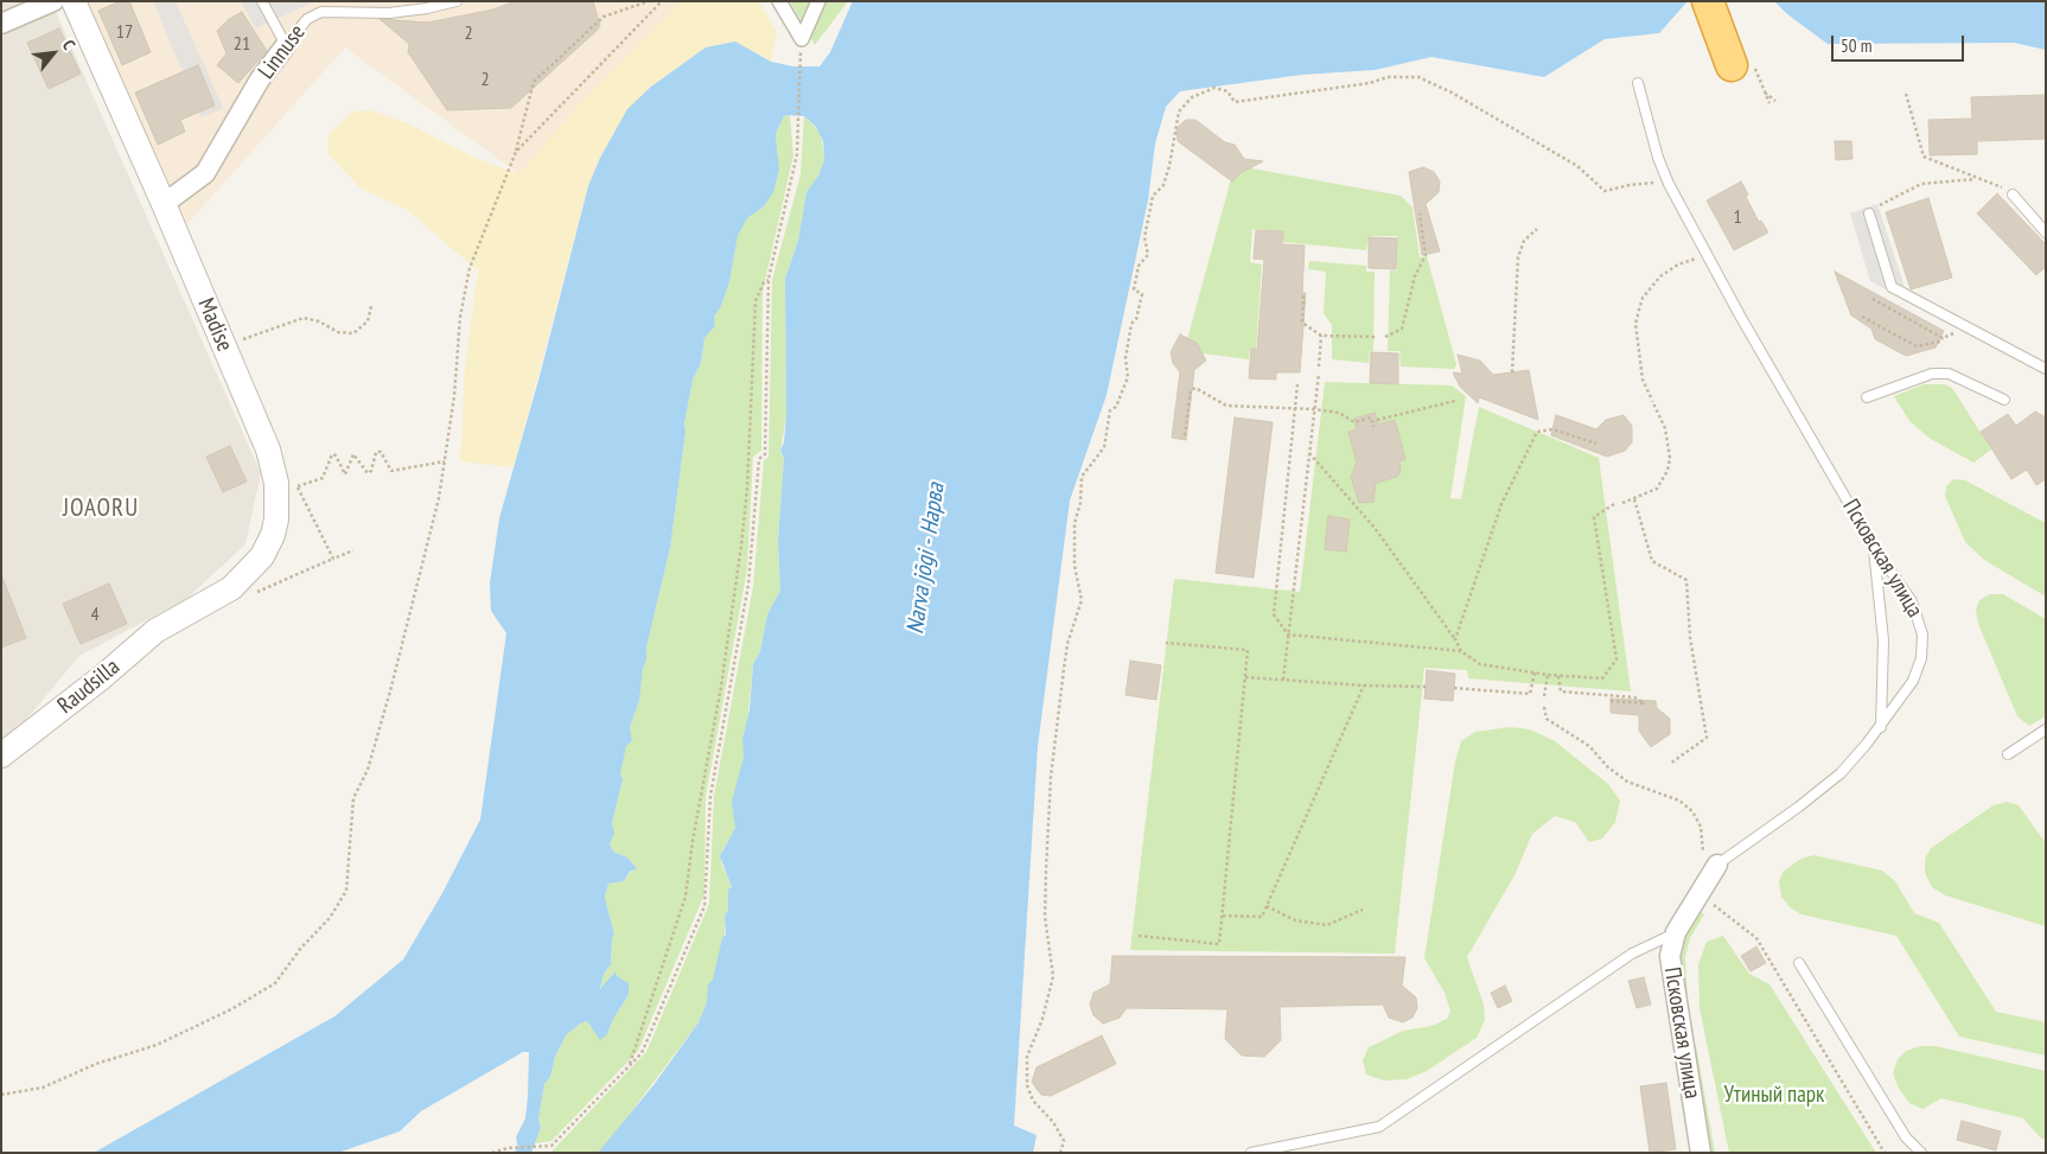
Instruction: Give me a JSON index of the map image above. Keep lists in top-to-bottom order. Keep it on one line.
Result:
{"streets":{"street":["Linnuse","Madise","Псковская улица","Raudsilla"]},"crossings":[["Linnuse","Madise"],["Madise","Raudsilla"]],"districts":["JOAORU"],"water":["Narva jõgi - Нарва"],"parks":["Утиный парк"],"house_numbers":["17","2","21","2","1","4"],"scale_bar":"50 m","north":"top right"}
